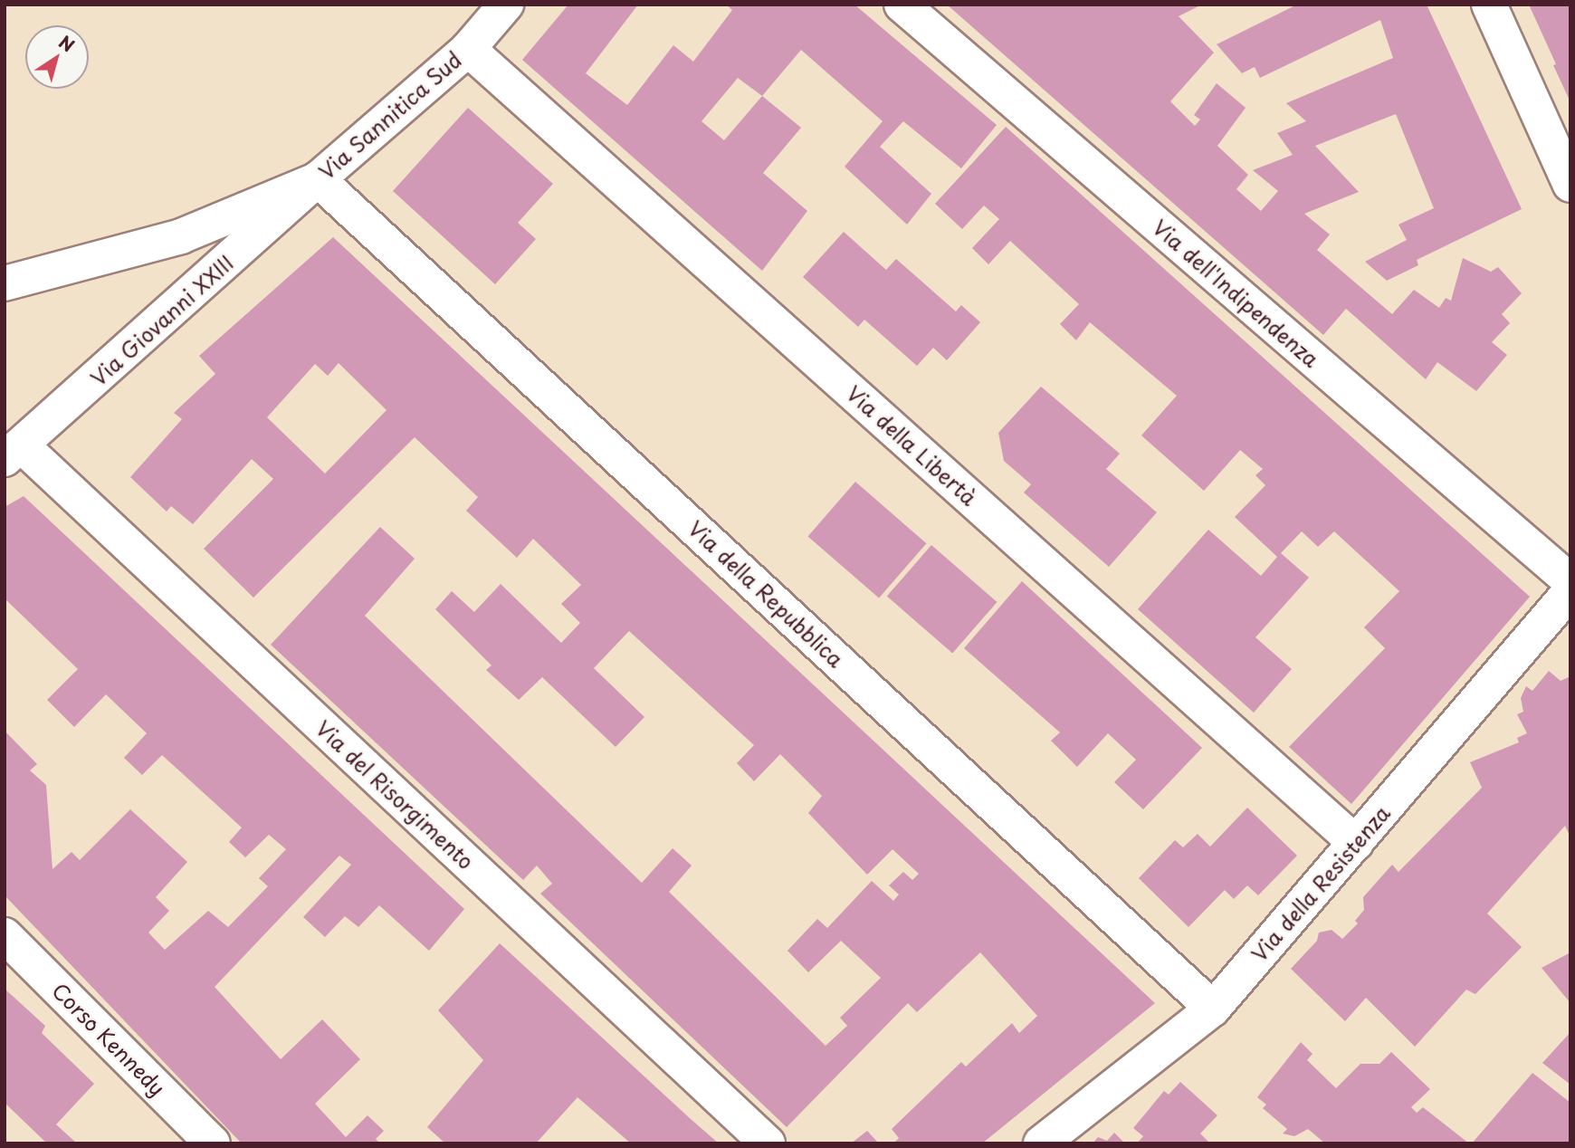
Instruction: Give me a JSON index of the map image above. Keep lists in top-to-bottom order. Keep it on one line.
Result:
{"streets":{"street":["Via Sannitica Sud","Via dell'Indipendenza","Via Giovanni XXIII","Via della Libertà","Via della Repubblica","Via del Risorgimento","Via della Resistenza","Corso Kennedy"]},"crossings":[["Via Sannitica Sud","Via Giovanni XXIII"],["Via Sannitica Sud","Via della Libertà"],["Via Sannitica Sud","Via della Repubblica"],["Via Giovanni XXIII","Via della Repubblica"],["Via Giovanni XXIII","Via del Risorgimento"],["Via della Libertà","Via della Resistenza"],["Via della Repubblica","Via della Resistenza"]],"north":"top right"}
